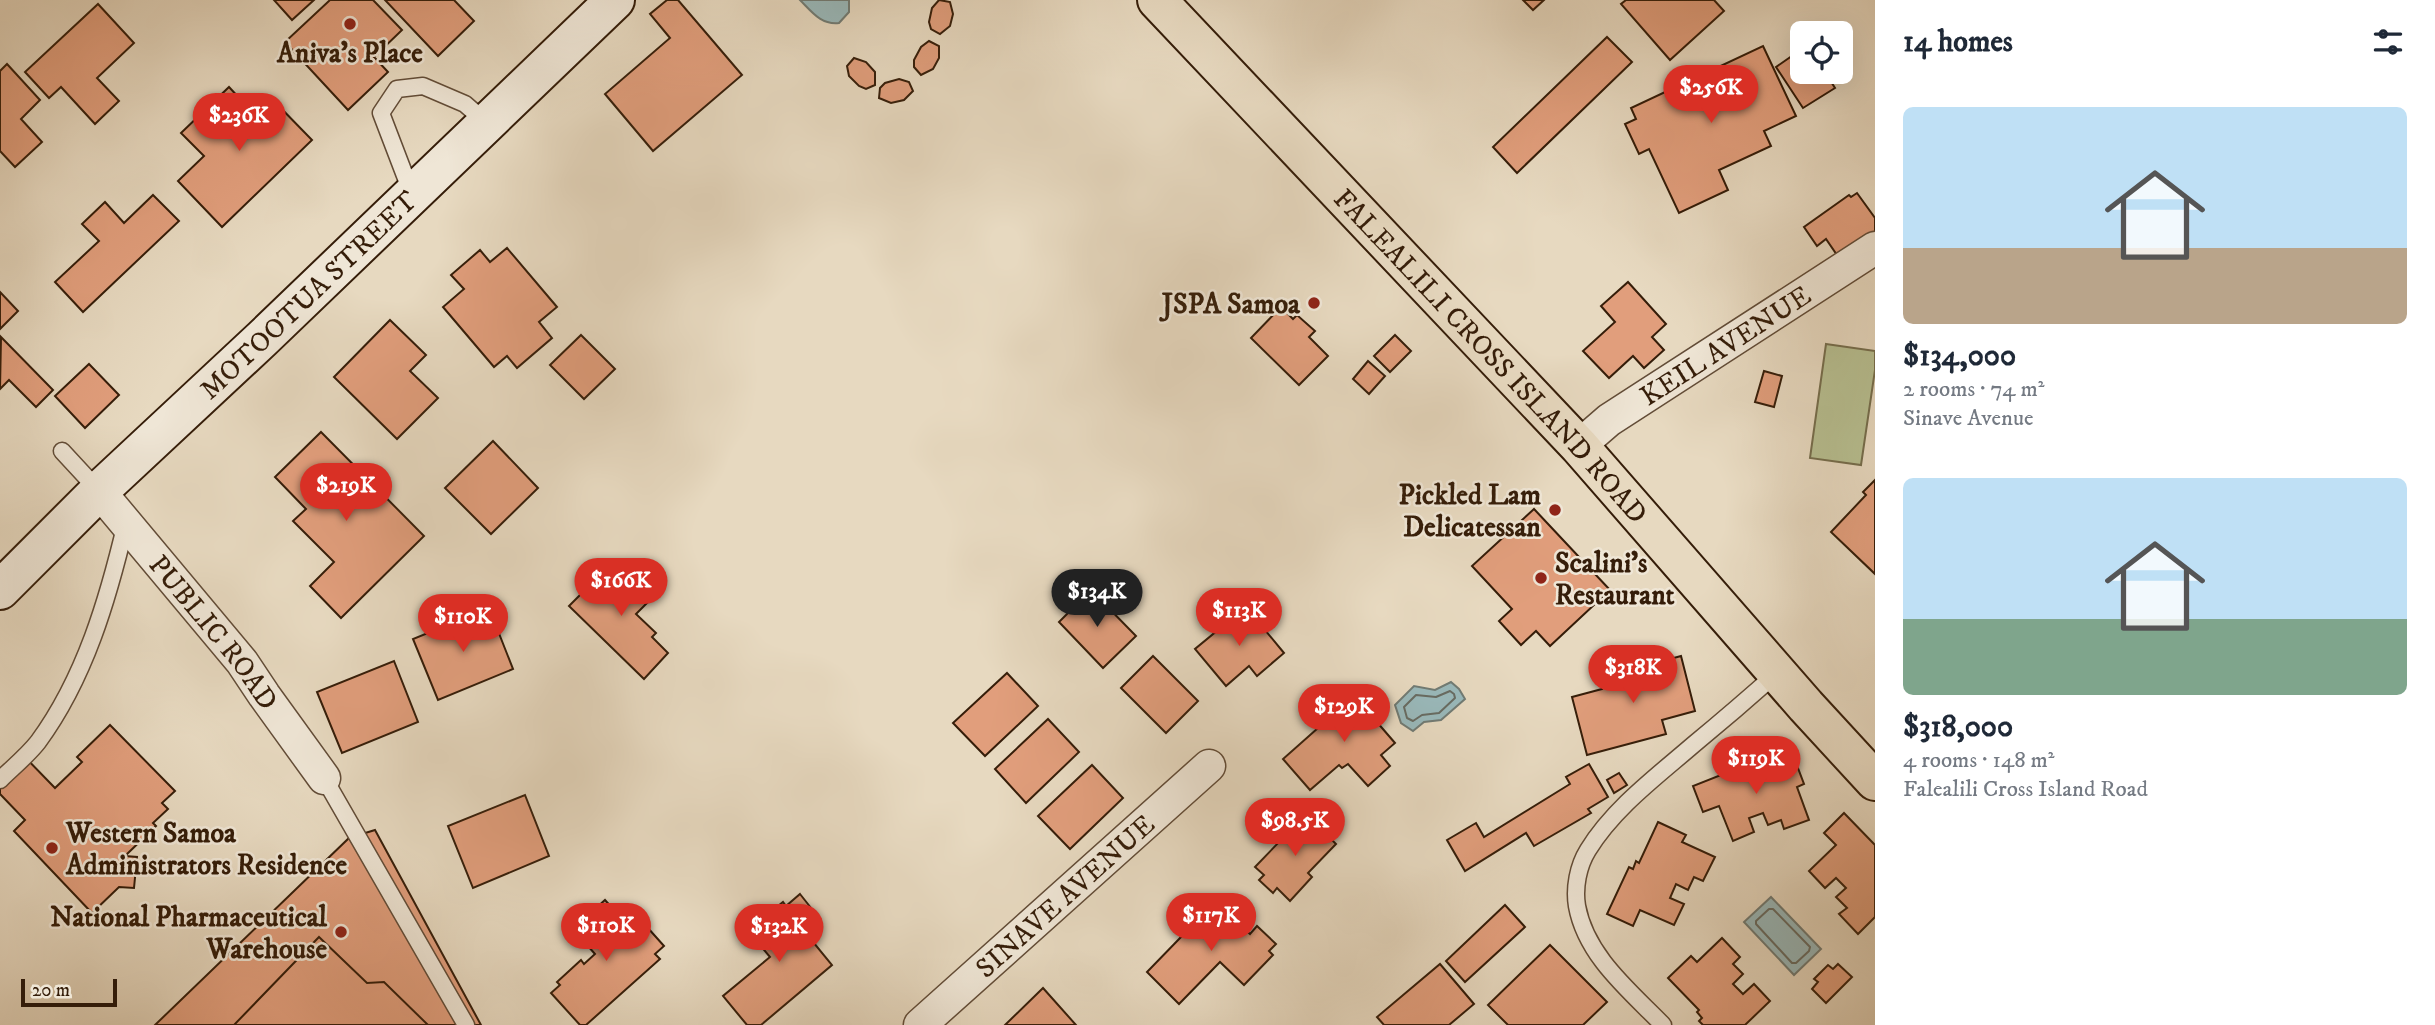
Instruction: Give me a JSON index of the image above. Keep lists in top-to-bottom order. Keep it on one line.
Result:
{"streets":{"main road":["MOTOOTUA STREET","FALEALILI CROSS ISLAND ROAD"],"street":["KEIL AVENUE","PUBLIC ROAD","SINAVE AVENUE"]},"crossings":[["MOTOOTUA STREET","PUBLIC ROAD"],["KEIL AVENUE","FALEALILI CROSS ISLAND ROAD"]],"places":["Aniva's Place","JSPA Samoa","Pickled Lam Delicatessan","Scalini's Restaurant","Western Samoa Administrators Residence","National Pharmaceutical Warehouse"],"scale_bar":"20 m","page":{"heading":"14 homes","price":["$256K","$236K","$219K","$166K","$134K","$113K","$110K","$318K","$129K","$119K","$98.5K","$117K","$110K","$132K"],"list":[{"name":"$134,000","note":"2 rooms · 74 m² · Sinave Avenue"},{"name":"$318,000","note":"4 rooms · 148 m² · Falealili Cross Island Road"}],"scale":"20 m"}}
